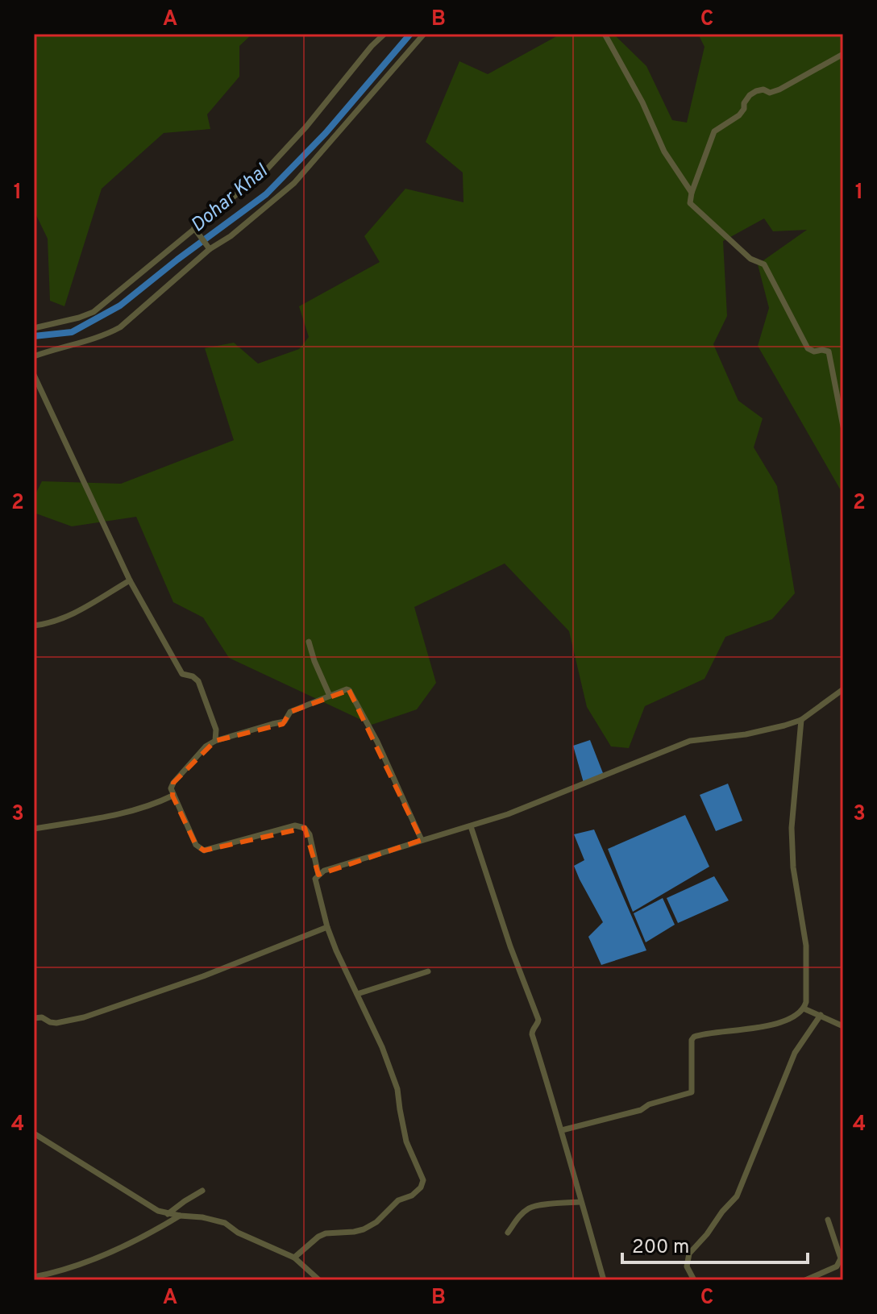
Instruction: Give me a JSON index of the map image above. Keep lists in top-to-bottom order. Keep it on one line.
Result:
{"water":["Dohar Khal"],"scale_bar":"200 m","grid":{"columns":["A","B","C"],"rows":["1","2","3","4"]}}
